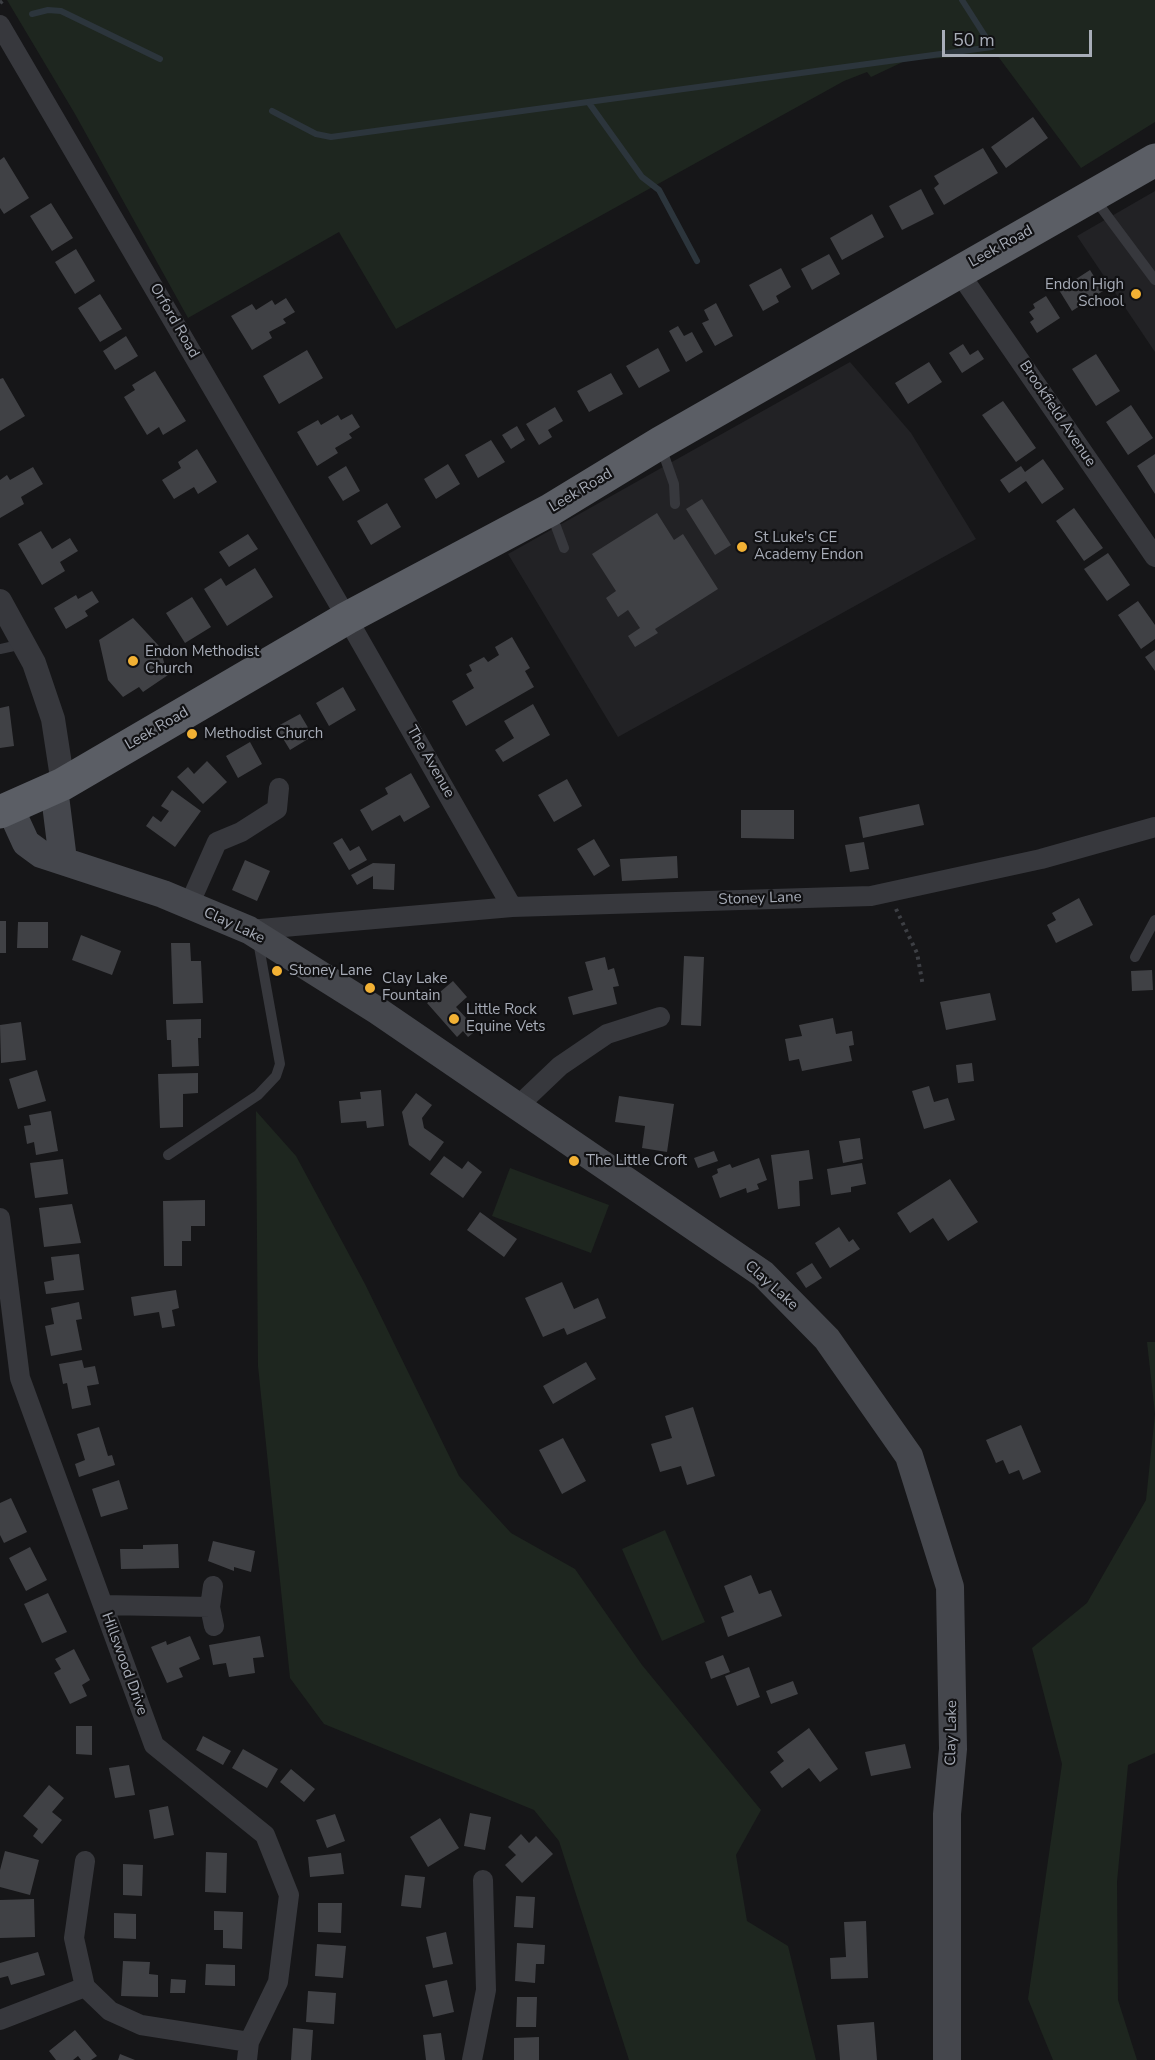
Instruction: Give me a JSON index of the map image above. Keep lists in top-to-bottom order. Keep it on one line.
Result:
{"streets":{"highway":["Leek Road"],"main road":["Clay Lake"],"street":["Orford Road","Brookfield Avenue","The Avenue","Stoney Lane","Hillswood Drive"]},"crossings":[["Leek Road","Orford Road"],["Leek Road","Brookfield Avenue"],["Leek Road","The Avenue"],["Leek Road","Clay Lake"],["Orford Road","The Avenue"],["The Avenue","Stoney Lane"],["Stoney Lane","Clay Lake"]],"places":["Endon High School","St Luke's CE Academy Endon","Endon Methodist Church","Methodist Church","Stoney Lane","Clay Lake Fountain","Little Rock Equine Vets","The Little Croft"],"scale_bar":"50 m"}
